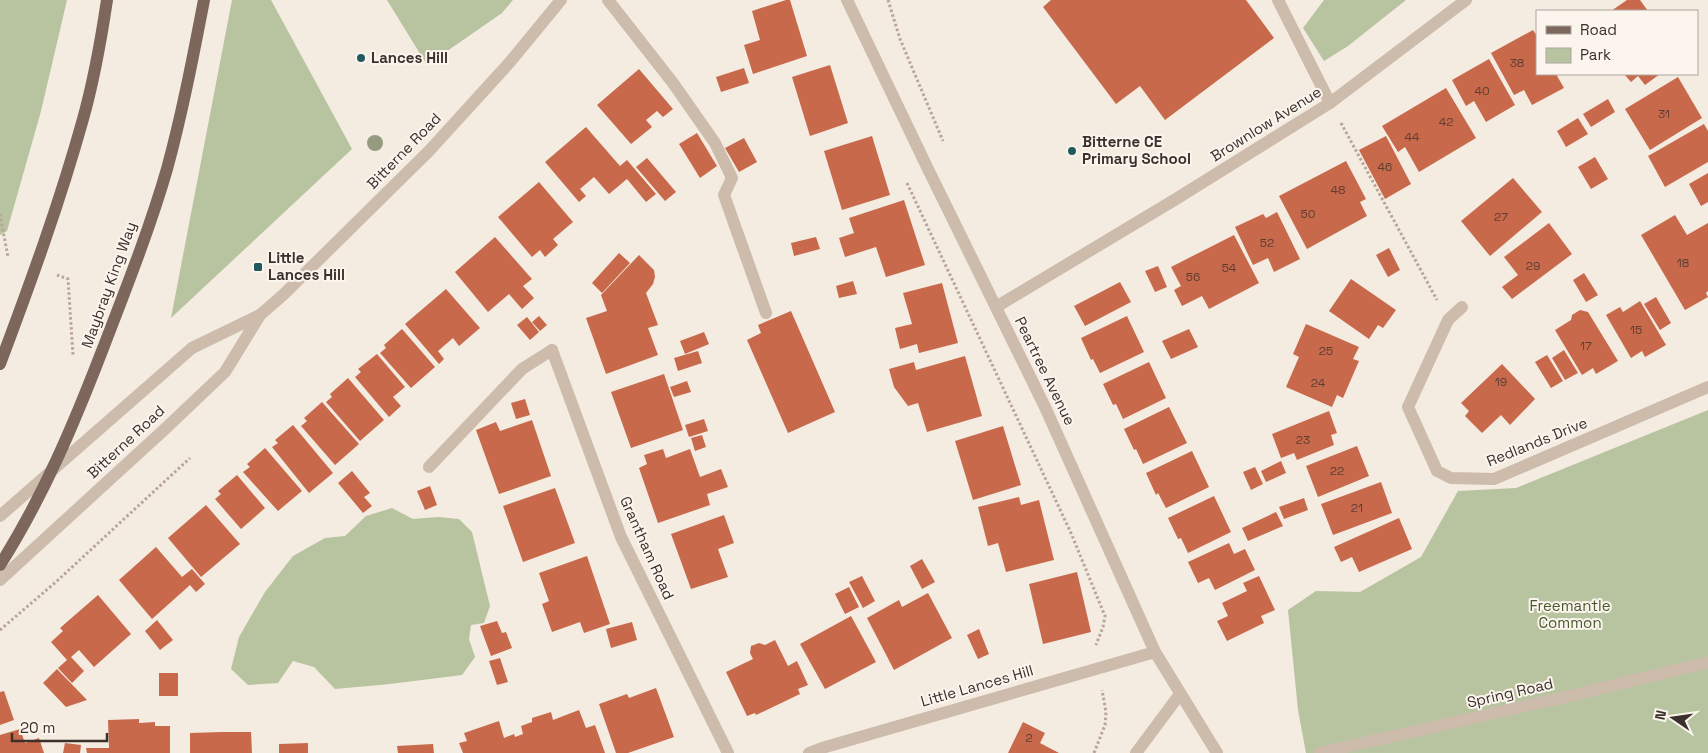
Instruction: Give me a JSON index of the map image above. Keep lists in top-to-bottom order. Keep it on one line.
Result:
{"streets":{"main road":["Maybray King Way"],"street":["Brownlow Avenue","Bitterne Road","Peartree Avenue","Redlands Drive","Grantham Road","Little Lances Hill","Spring Road"]},"crossings":[["Brownlow Avenue","Peartree Avenue"],["Bitterne Road","Maybray King Way"],["Peartree Avenue","Little Lances Hill"]],"parks":["Freemantle Common"],"places":{"other":["Lances Hill","Bitterne CE Primary School"],"transit":["Little Lances Hill"]},"house_numbers":["38","40","31","42","44","46","48","50","27","52","18","29","54","56","15","17","25","19","24","23","22","21","2"],"legend":["Road","Park"],"scale_bar":"20 m","north":"left"}
